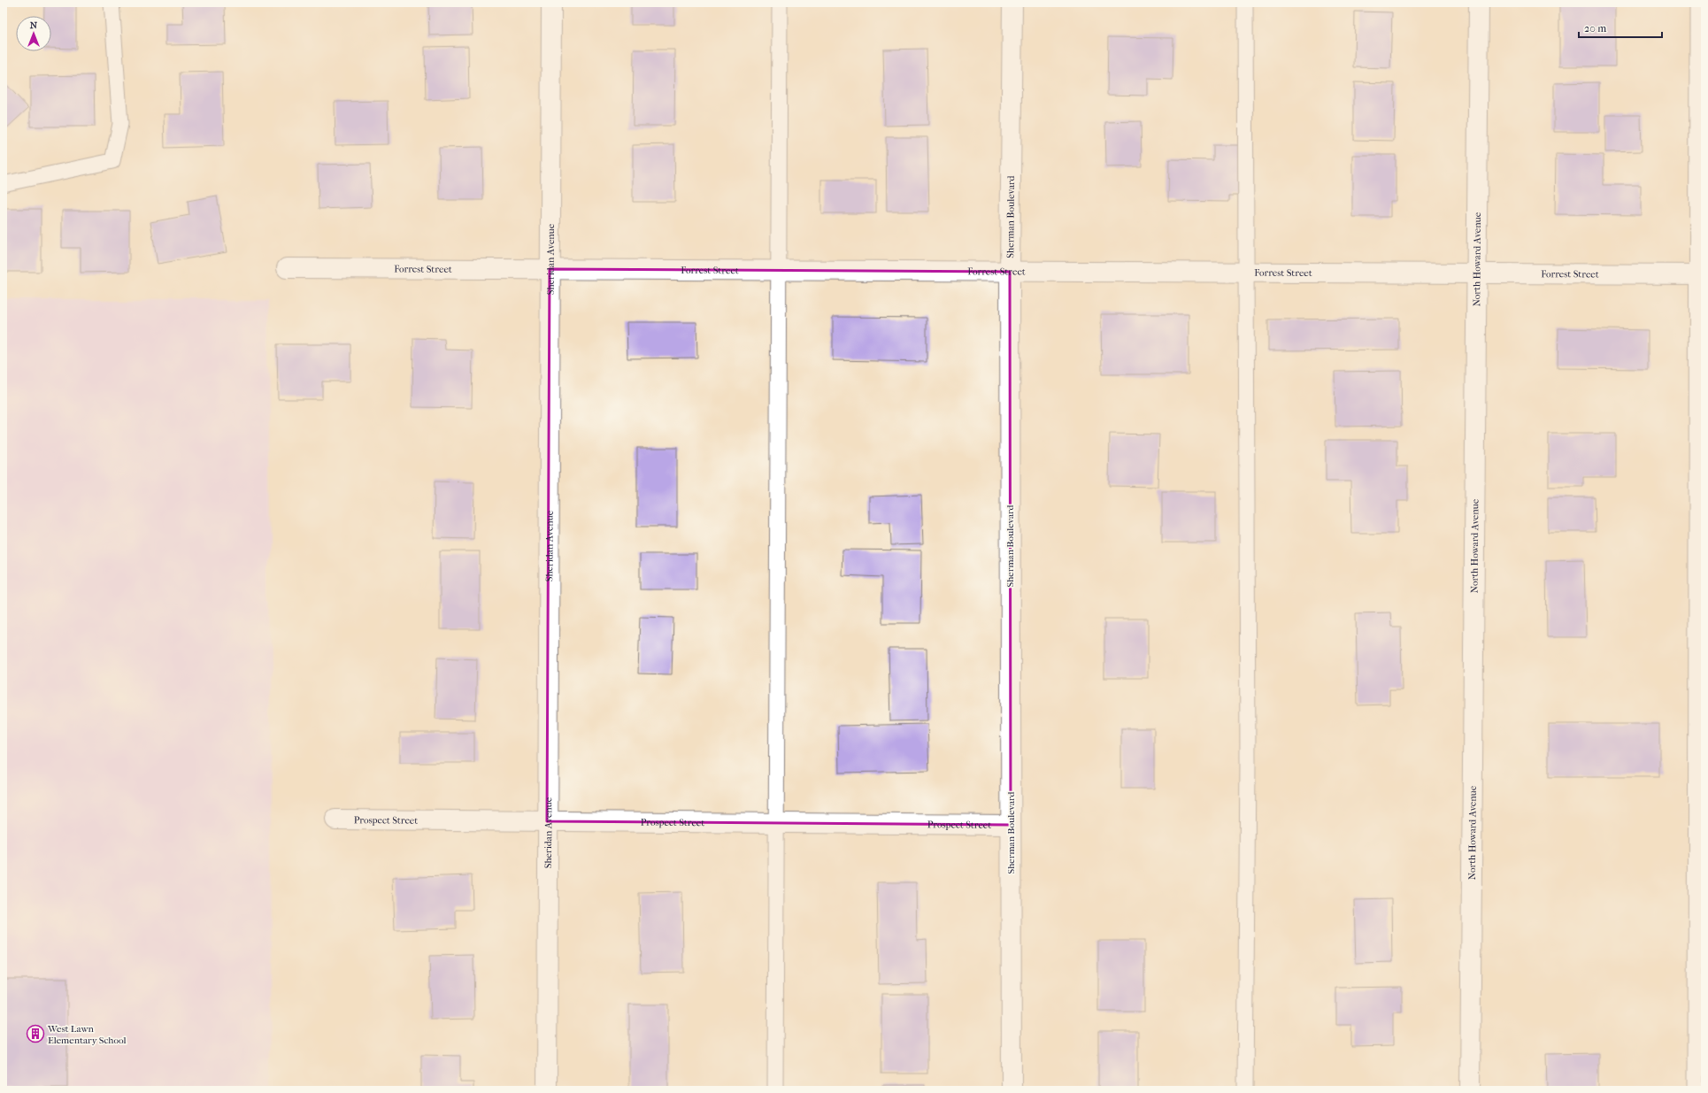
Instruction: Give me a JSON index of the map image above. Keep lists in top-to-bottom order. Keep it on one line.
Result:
{"streets":{"street":["Sherman Boulevard","Sheridan Avenue","North Howard Avenue","Forrest Street","Prospect Street"]},"crossings":[["Sherman Boulevard","Forrest Street"],["Sherman Boulevard","Prospect Street"],["Sheridan Avenue","Forrest Street"],["Sheridan Avenue","Prospect Street"],["North Howard Avenue","Forrest Street"]],"places":{"building":["West Lawn Elementary School"]},"scale_bar":"20 m","north":"top"}
